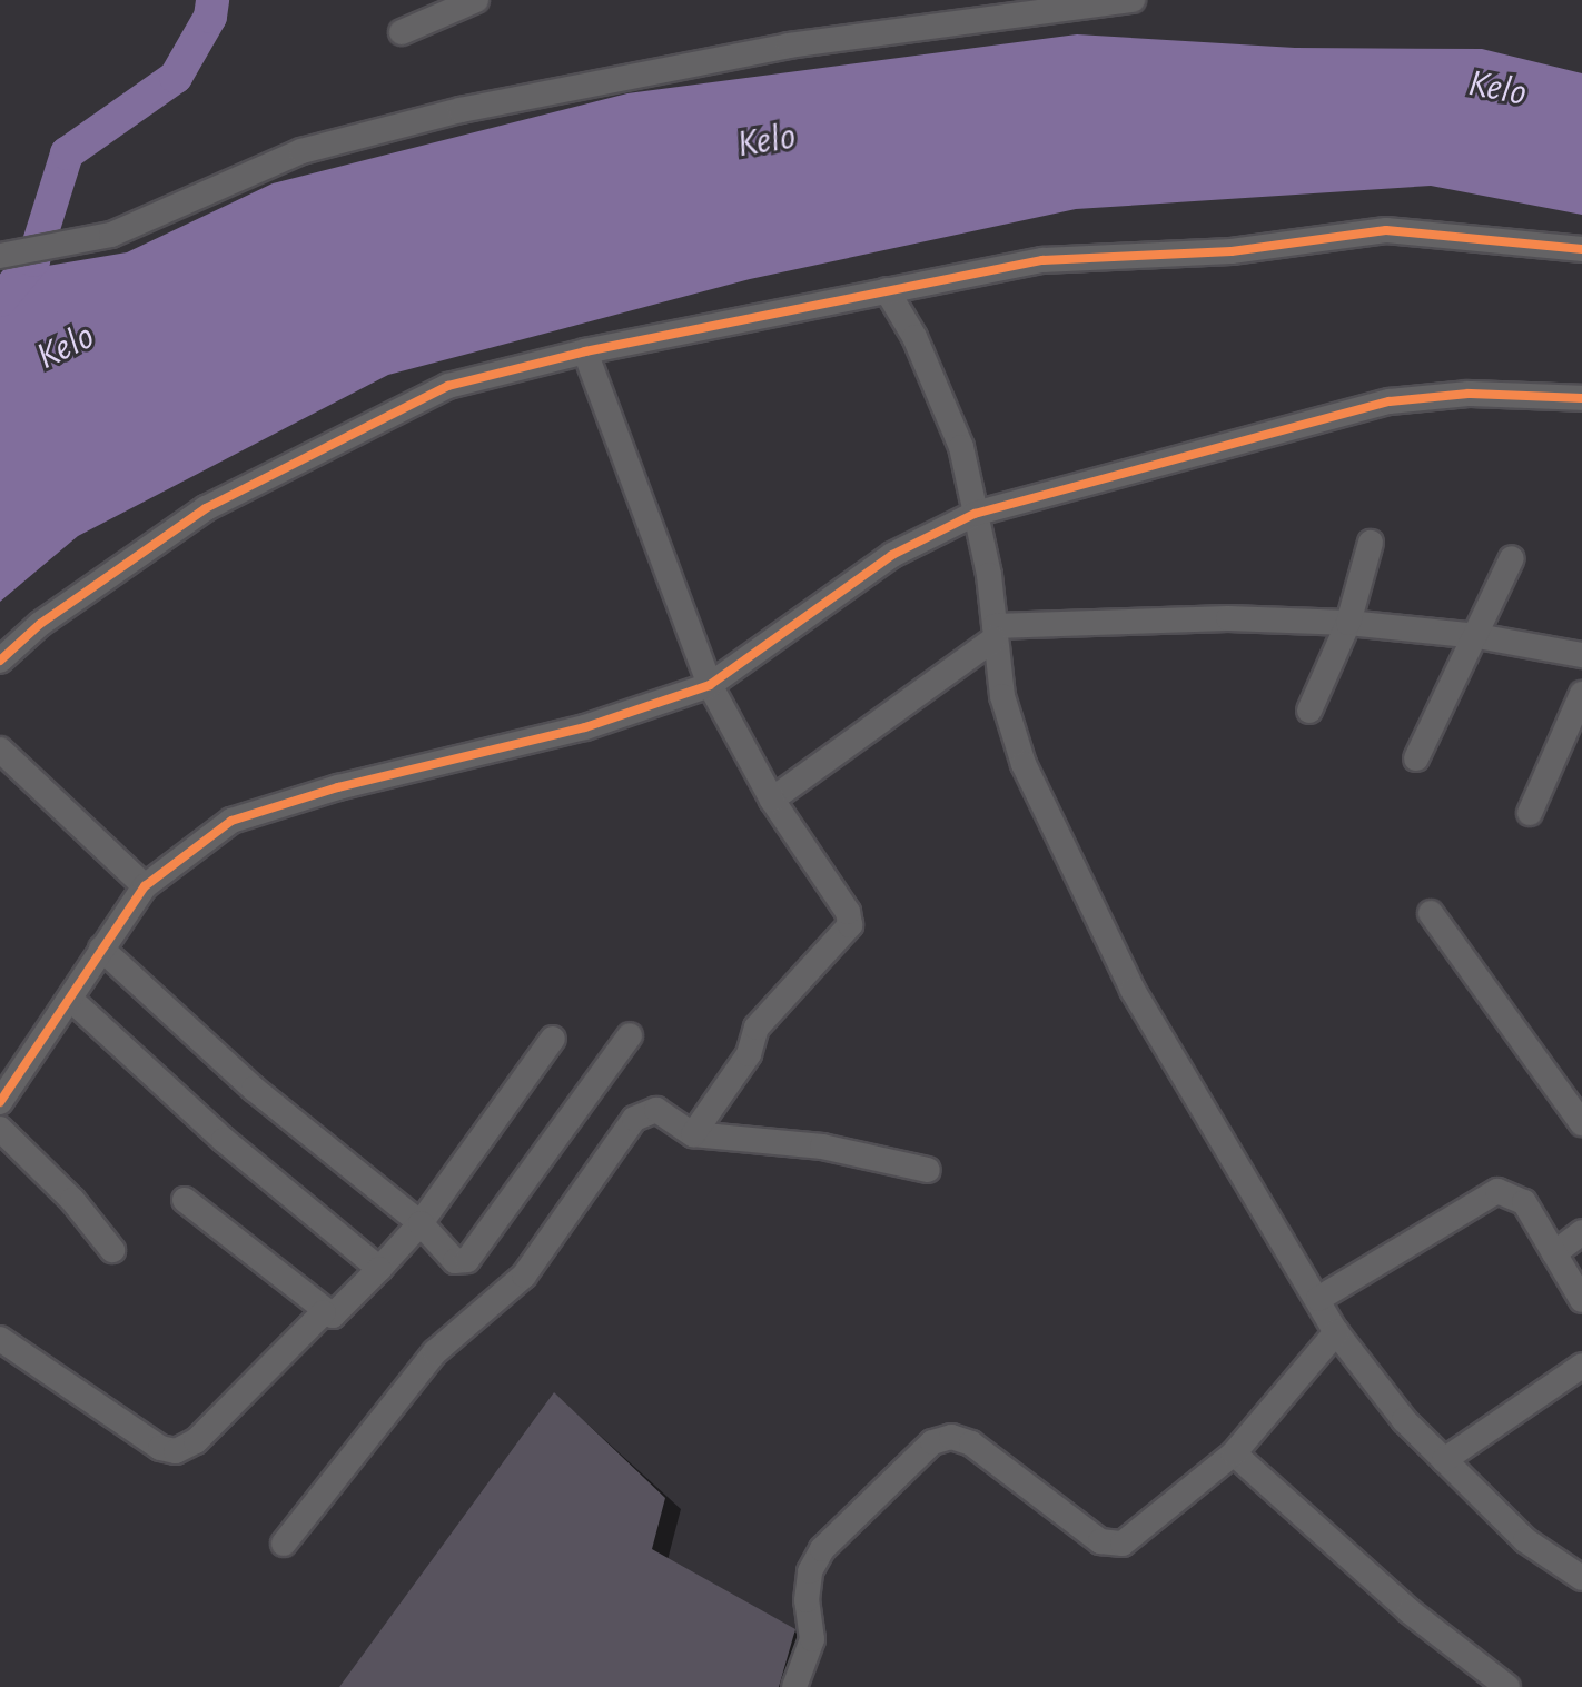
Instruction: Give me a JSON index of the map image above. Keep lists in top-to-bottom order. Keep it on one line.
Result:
{"water":["Kelo"]}
